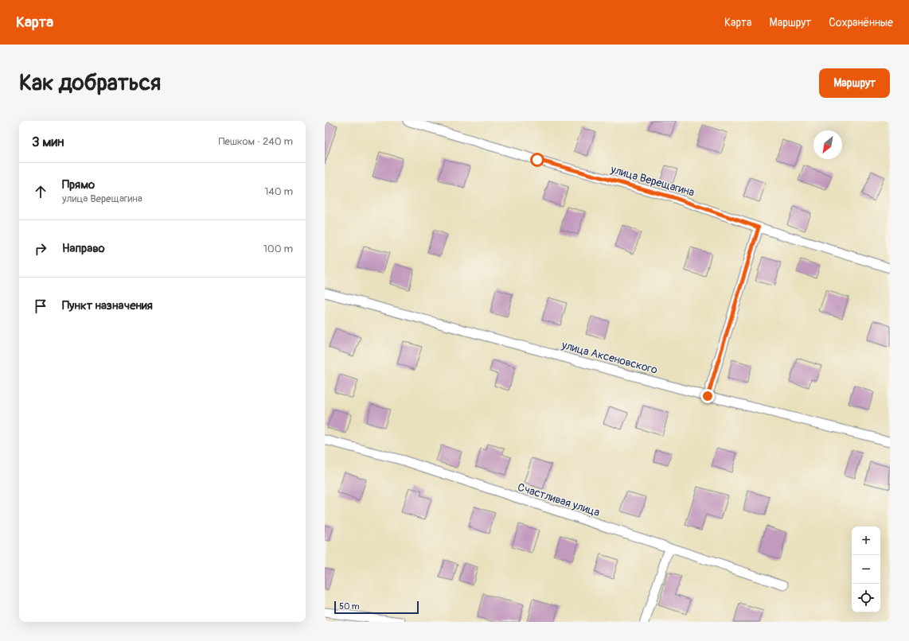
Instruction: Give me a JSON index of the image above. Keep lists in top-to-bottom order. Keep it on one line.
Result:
{"streets":{"street":["улица Верещагина","улица Аксеновского","Счастливая улица"]},"scale_bar":"50 m","north":"bottom left","page":{"header":"Карта","nav":["Карта","Маршрут","Сохранённые"],"buttons":"Маршрут","title":"Как добраться","heading":["3 мин","Пешком · 240 m"],"list":[["Прямо","улица Верещагина","140 m"],["Направо","100 m"],"Пункт назначения"],"map_buttons":["+","−"],"scale":"50 m"}}
